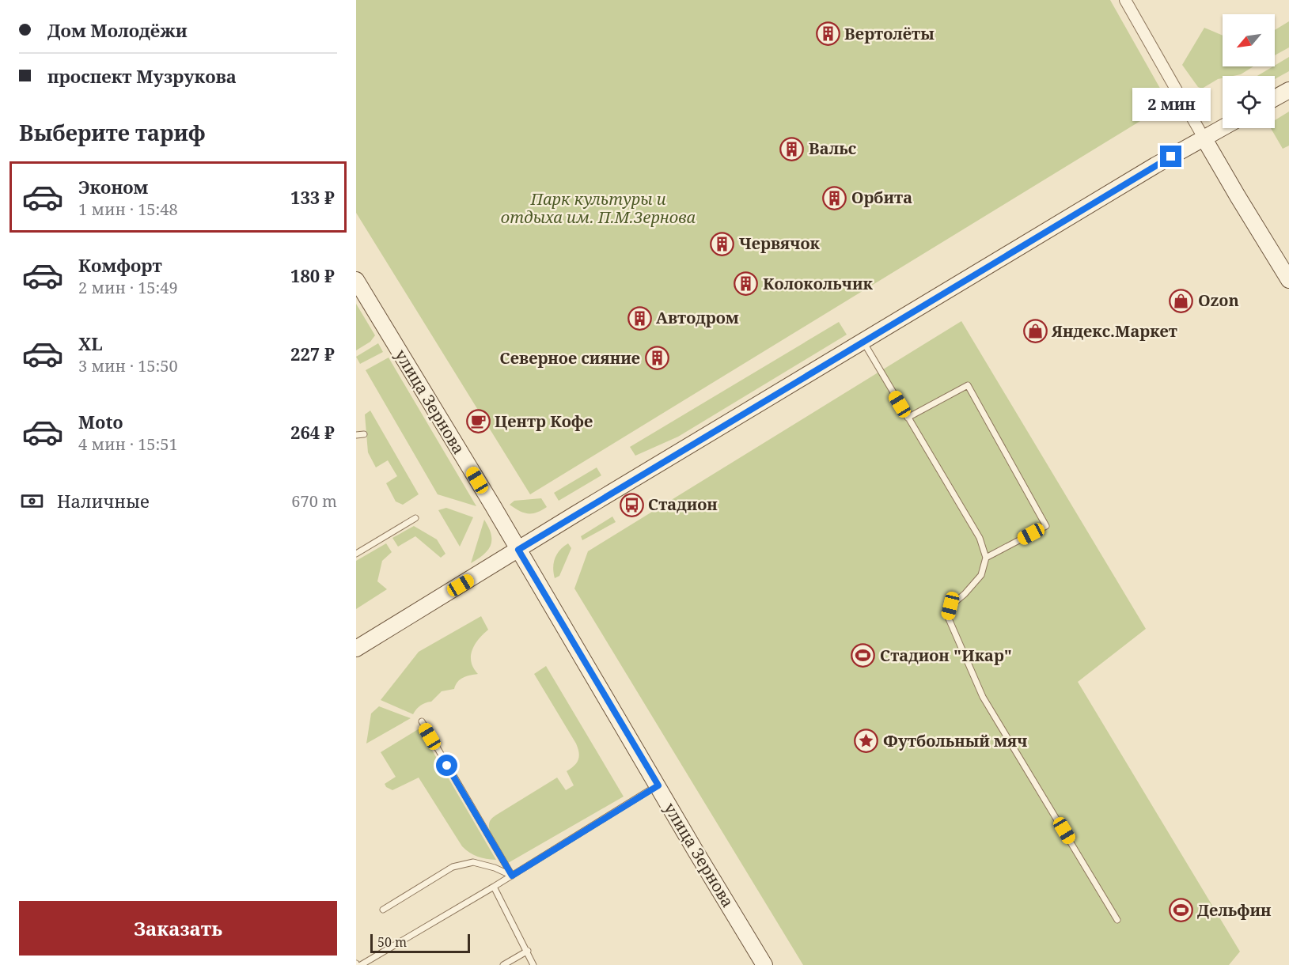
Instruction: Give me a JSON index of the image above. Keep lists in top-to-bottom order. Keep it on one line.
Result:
{"streets":{"main road":["улица Зернова"]},"parks":["Парк культуры и отдыха им. П.М.Зернова"],"places":{"building":["Вертолёты","Вальс","Орбита","Червячок","Колокольчик","Автодром","Северное сияние"],"shop":["Ozon","Яндекс.Маркет"],"cafe":["Центр Кофе"],"bus stop":["Стадион"],"sports":["Стадион \"Икар\"","Дельфин"],"place":["Футбольный мяч"]},"scale_bar":"50 m","north":"bottom left","page":{"banner":["Дом Молодёжи","проспект Музрукова"],"bubble":"2 мин","heading":"Выберите тариф","list":[{"name":"Эконом","note":"1 мин · 15:48","value":"133 ₽"},{"name":"Комфорт","note":"2 мин · 15:49","value":"180 ₽"},{"name":"XL","note":"3 мин · 15:50","value":"227 ₽"},{"name":"Moto","note":"4 мин · 15:51","value":"264 ₽"}],"pay":["Наличные","670 m"],"buttons":"Заказать","scale":"50 m"}}
